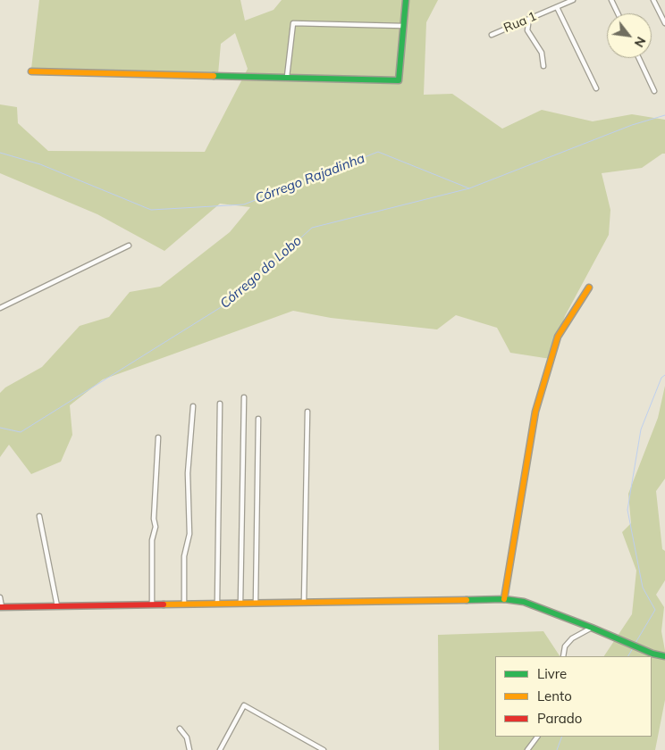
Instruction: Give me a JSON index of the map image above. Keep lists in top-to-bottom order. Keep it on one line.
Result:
{"streets":{"street":["Rua 1"]},"water":["Córrego Rajadinha","Córrego do Lobo"],"legend":["Livre","Lento","Parado"],"north":"bottom right"}
